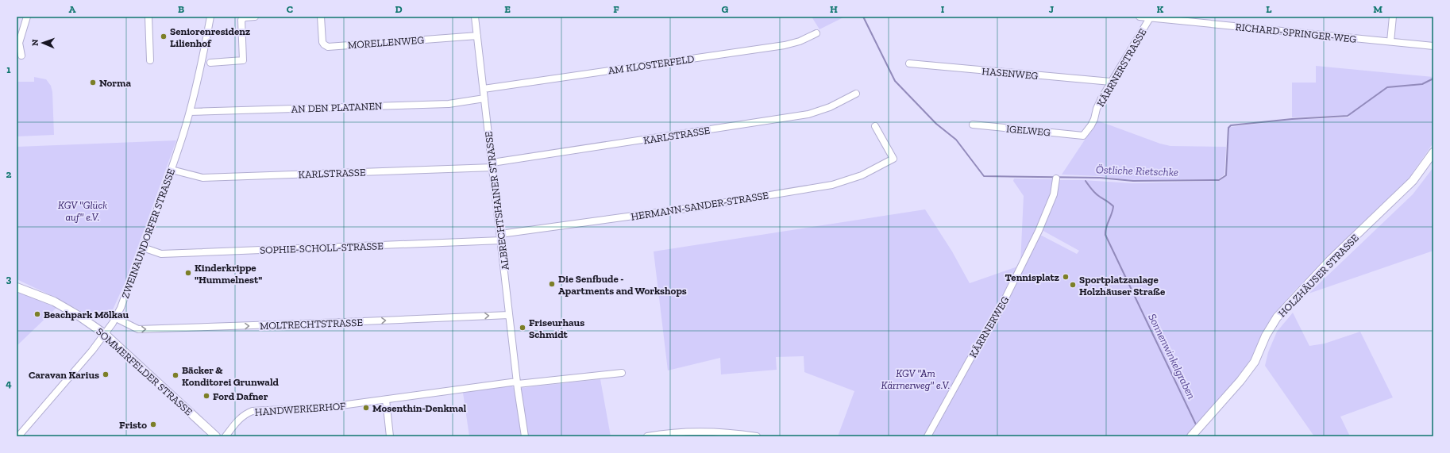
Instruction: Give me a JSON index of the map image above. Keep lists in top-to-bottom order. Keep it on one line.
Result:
{"streets":{"main road":["HOLZHÄUSER STRASSE","SOMMERFELDER STRASSE"],"street":["RICHARD-SPRINGER-WEG","MORELLENWEG","AM KLOSTERFELD","KÄRRNERSTRASSE","HASENWEG","AN DEN PLATANEN","IGELWEG","KARLSTRASSE","ALBRECHTSHAINER STRASSE","HERMANN-SANDER-STRASSE","ZWEINAUNDORFER STRASSE","SOPHIE-SCHOLL-STRASSE","MOLTRECHTSTRASSE","KÄRRNERWEG","HANDWERKERHOF"]},"crossings":[["RICHARD-SPRINGER-WEG","KÄRRNERSTRASSE"],["MORELLENWEG","ALBRECHTSHAINER STRASSE"],["AM KLOSTERFELD","ALBRECHTSHAINER STRASSE"],["KÄRRNERSTRASSE","HASENWEG"],["KÄRRNERSTRASSE","IGELWEG"],["AN DEN PLATANEN","ALBRECHTSHAINER STRASSE"],["AN DEN PLATANEN","ZWEINAUNDORFER STRASSE"],["KARLSTRASSE","ALBRECHTSHAINER STRASSE"],["KARLSTRASSE","ZWEINAUNDORFER STRASSE"],["ALBRECHTSHAINER STRASSE","HERMANN-SANDER-STRASSE"],["ALBRECHTSHAINER STRASSE","SOPHIE-SCHOLL-STRASSE"],["ALBRECHTSHAINER STRASSE","MOLTRECHTSTRASSE"],["ALBRECHTSHAINER STRASSE","HANDWERKERHOF"],["HERMANN-SANDER-STRASSE","SOPHIE-SCHOLL-STRASSE"],["ZWEINAUNDORFER STRASSE","SOPHIE-SCHOLL-STRASSE"],["ZWEINAUNDORFER STRASSE","MOLTRECHTSTRASSE"],["ZWEINAUNDORFER STRASSE","SOMMERFELDER STRASSE"]],"one_way":["MOLTRECHTSTRASSE"],"water":["Östliche Rietschke","Sonnenwinkelgraben"],"parks":["KGV \"Glück auf\" e.V.","KGV \"Am Kärrnerweg\" e.V."],"places":["Seniorenresidenz Lilienhof","Norma","Kinderkrippe \"Hummelnest\"","Tennisplatz","Die Senfbude - Apartments and Workshops","Sportplatzanlage Holzhäuser Straße","Beachpark Mölkau","Friseurhaus Schmidt","Caravan Karius","Bäcker & Konditorei Grunwald","Ford Dafner","Mosenthin-Denkmal","Fristo"],"north":"left","grid":{"columns":["A","B","C","D","E","F","G","H","I","J","K","L","M"],"rows":["1","2","3","4"]}}
